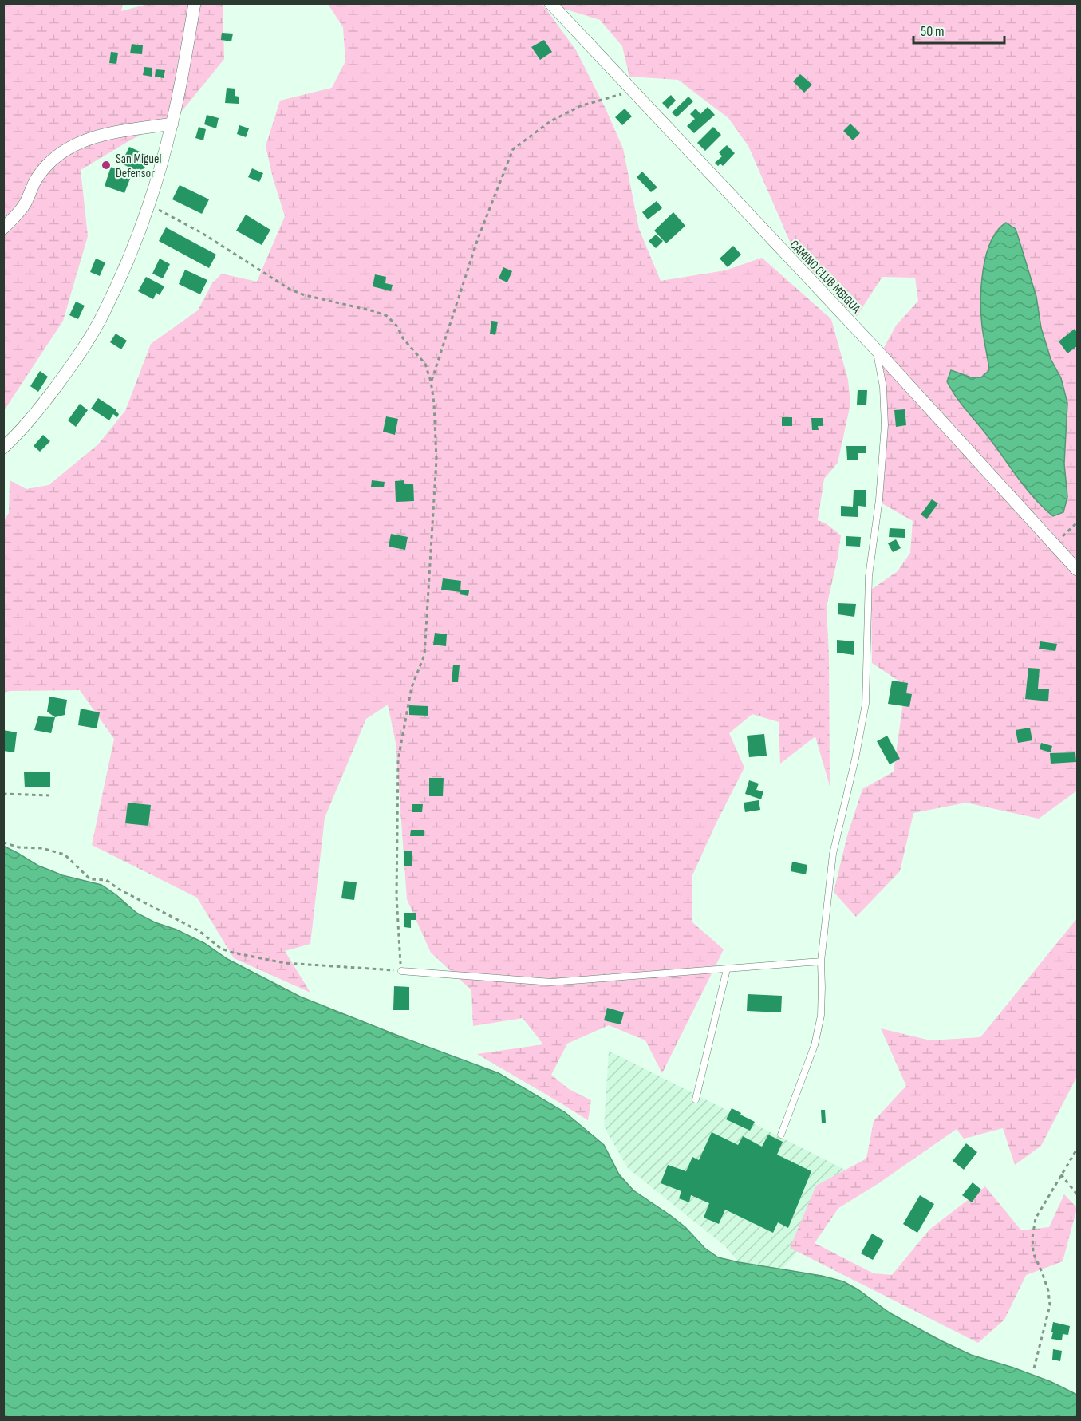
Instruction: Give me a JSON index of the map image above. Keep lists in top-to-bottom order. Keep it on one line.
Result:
{"streets":{"street":["CAMINO CLUB MBIGUA"]},"places":["San Miguel Defensor"],"scale_bar":"50 m"}
